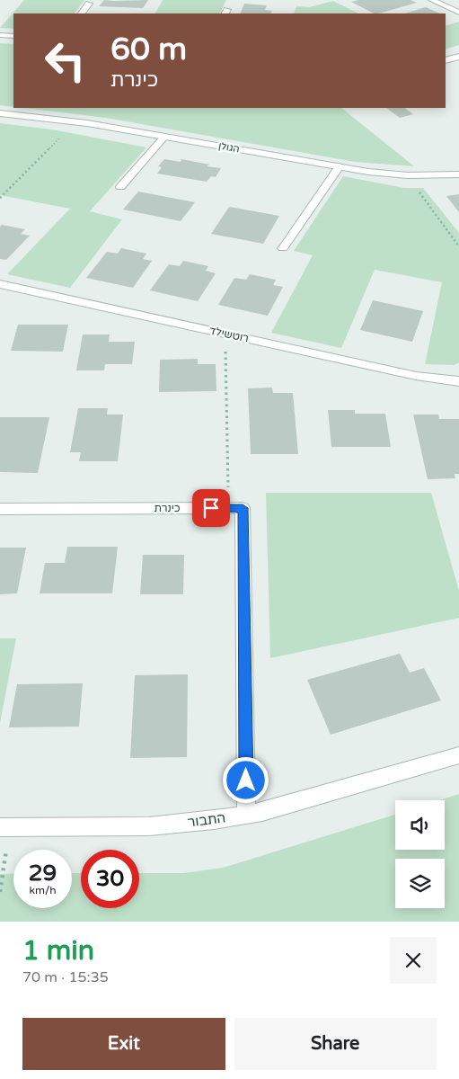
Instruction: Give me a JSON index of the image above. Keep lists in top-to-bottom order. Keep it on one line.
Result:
{"streets":{"street":["הגולן","רוטשילד","כינרת","התבור"]},"crossings":[["כינרת","התבור"]],"page":{"turn":["60 m","כינרת"],"speed":"29 km/h","limit":"30","heading":["1 min","70 m · 15:35"],"buttons":["Exit","Share"]}}
